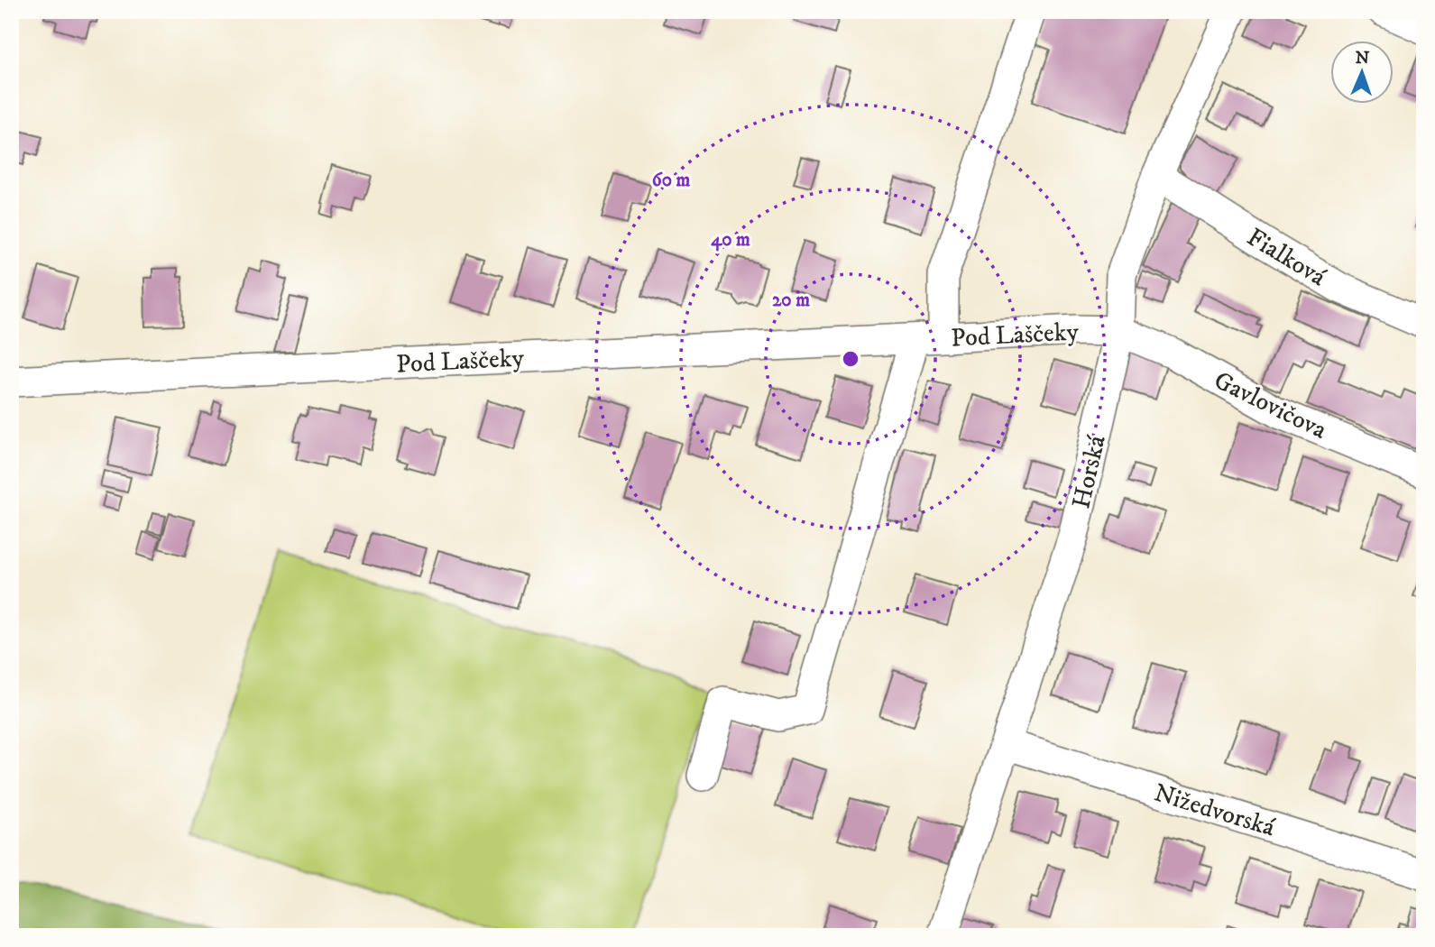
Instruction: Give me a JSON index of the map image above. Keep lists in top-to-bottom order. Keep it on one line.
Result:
{"streets":{"street":["Fialková","Pod Laščeky","Gavlovičova","Horská","Nižedvorská"]},"crossings":[["Fialková","Horská"],["Pod Laščeky","Gavlovičova"],["Pod Laščeky","Horská"],["Gavlovičova","Horská"],["Horská","Nižedvorská"]],"north":"top","rings":["60 m","40 m","20 m"]}
